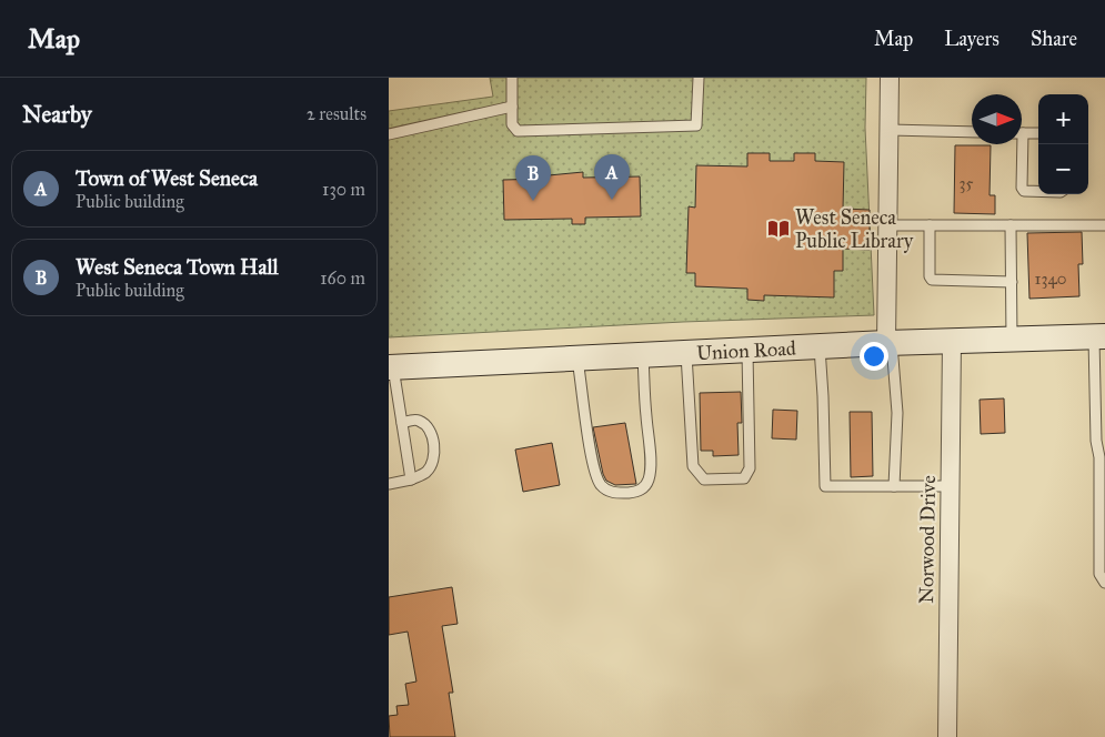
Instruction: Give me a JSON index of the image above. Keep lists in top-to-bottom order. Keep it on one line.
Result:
{"streets":{"main road":["Union Road"],"street":["Norwood Drive"]},"crossings":[["Union Road","Norwood Drive"]],"places":{"library":["West Seneca Public Library"]},"house_numbers":["35","1340"],"north":"right","page":{"header":"Map","nav":["Map","Layers","Share"],"heading":["Nearby","2 results"],"map_buttons":["+","−"],"list":[{"mark":"A","name":"Town of West Seneca","note":"Public building","value":"130 m"},{"mark":"B","name":"West Seneca Town Hall","note":"Public building","value":"160 m"}],"pins":["A","B"]}}
